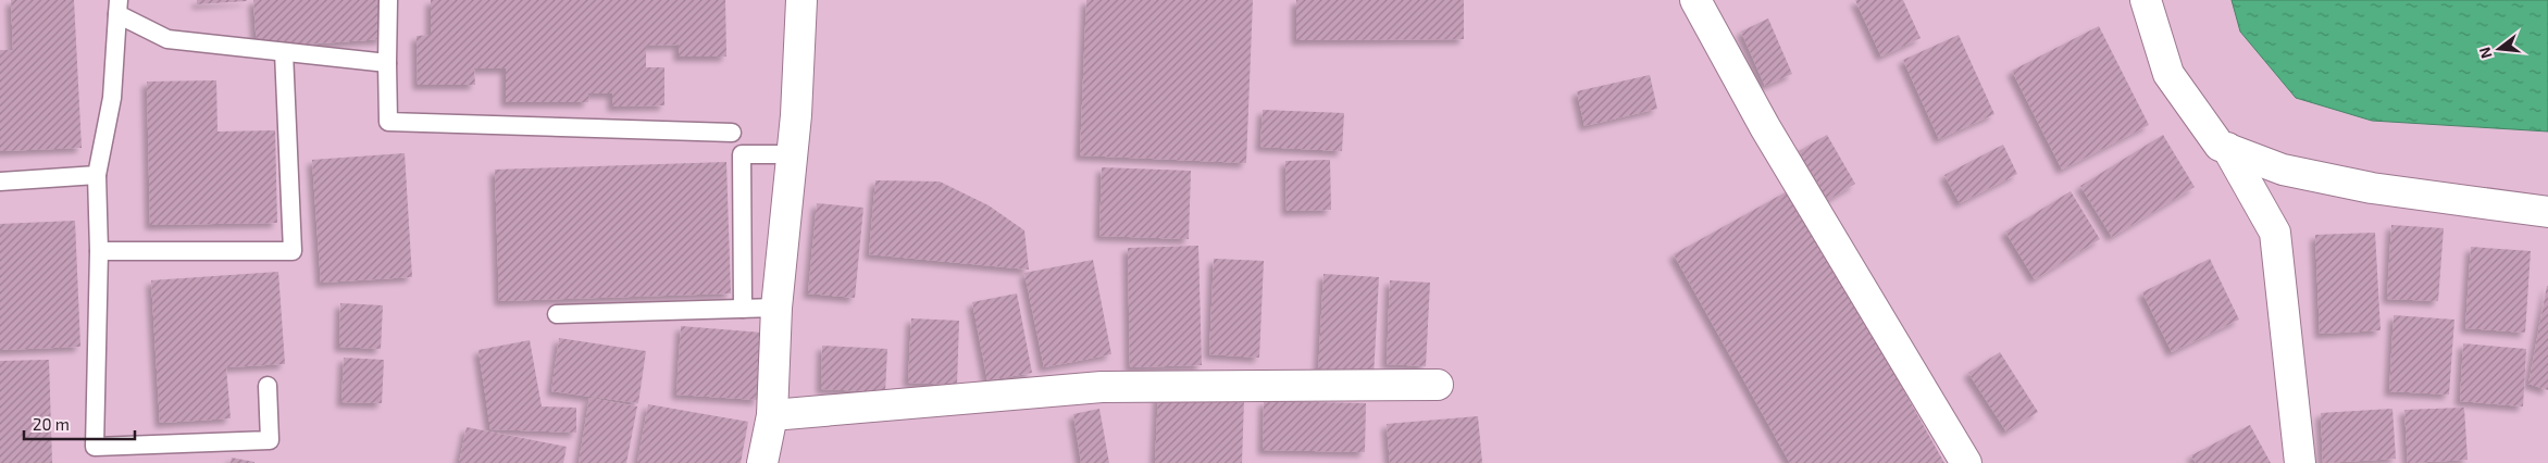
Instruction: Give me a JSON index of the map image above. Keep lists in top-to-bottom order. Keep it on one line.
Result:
{"scale_bar":"20 m","north":"left"}
